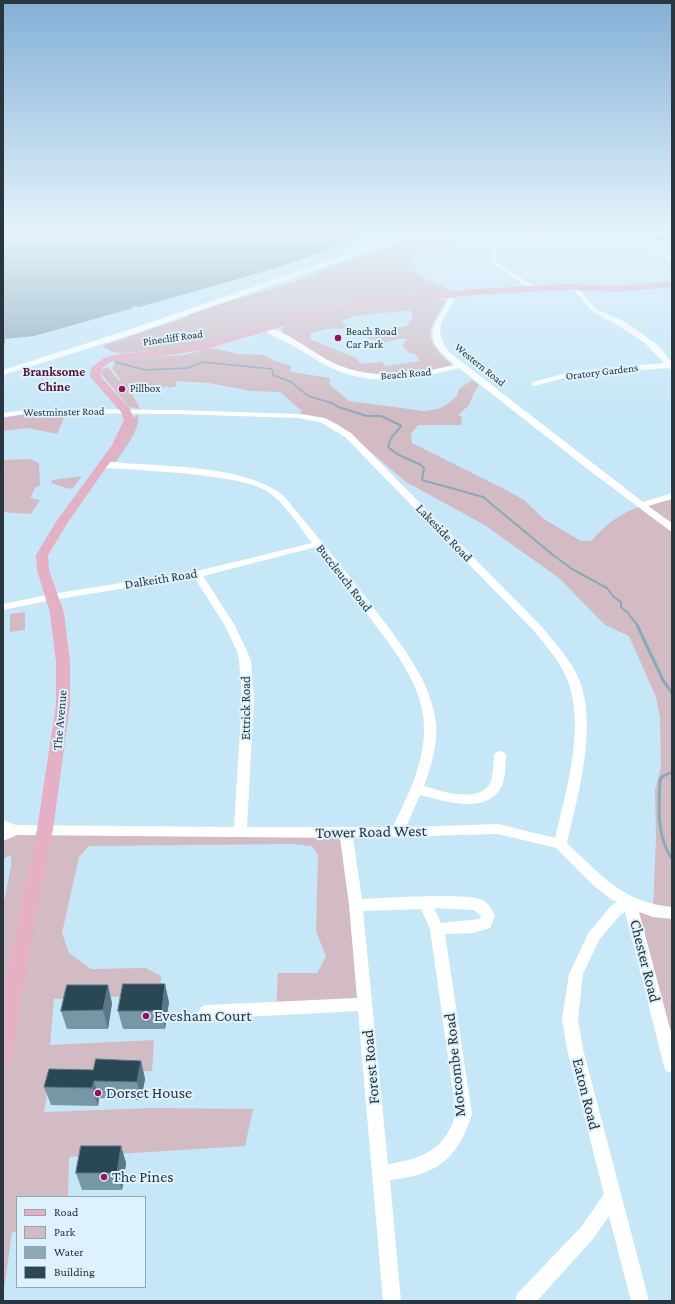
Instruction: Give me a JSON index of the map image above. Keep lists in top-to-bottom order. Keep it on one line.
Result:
{"streets":{"main road":["Pinecliff Road","The Avenue"],"street":["Western Road","Oratory Gardens","Beach Road","Westminster Road","Lakeside Road","Buccleuch Road","Dalkeith Road","Ettrick Road","Tower Road West","Chester Road","Motcombe Road","Forest Road","Eaton Road"]},"crossings":[["Pinecliff Road","Western Road"],["Pinecliff Road","Beach Road"],["Pinecliff Road","Westminster Road"],["Pinecliff Road","Lakeside Road"],["Pinecliff Road","The Avenue"],["Western Road","Beach Road"],["Westminster Road","Lakeside Road"],["Westminster Road","The Avenue"],["Lakeside Road","The Avenue"],["Lakeside Road","Tower Road West"],["Buccleuch Road","Dalkeith Road"],["Buccleuch Road","The Avenue"],["Buccleuch Road","Tower Road West"],["Dalkeith Road","Ettrick Road"],["Dalkeith Road","The Avenue"],["Ettrick Road","Tower Road West"],["The Avenue","Tower Road West"],["Tower Road West","Forest Road"],["Chester Road","Eaton Road"],["Motcombe Road","Forest Road"]],"districts":["Branksome Chine"],"places":["Beach Road Car Park","Pillbox","Evesham Court","Dorset House","The Pines"],"legend":["Road","Park","Water","Building"]}
